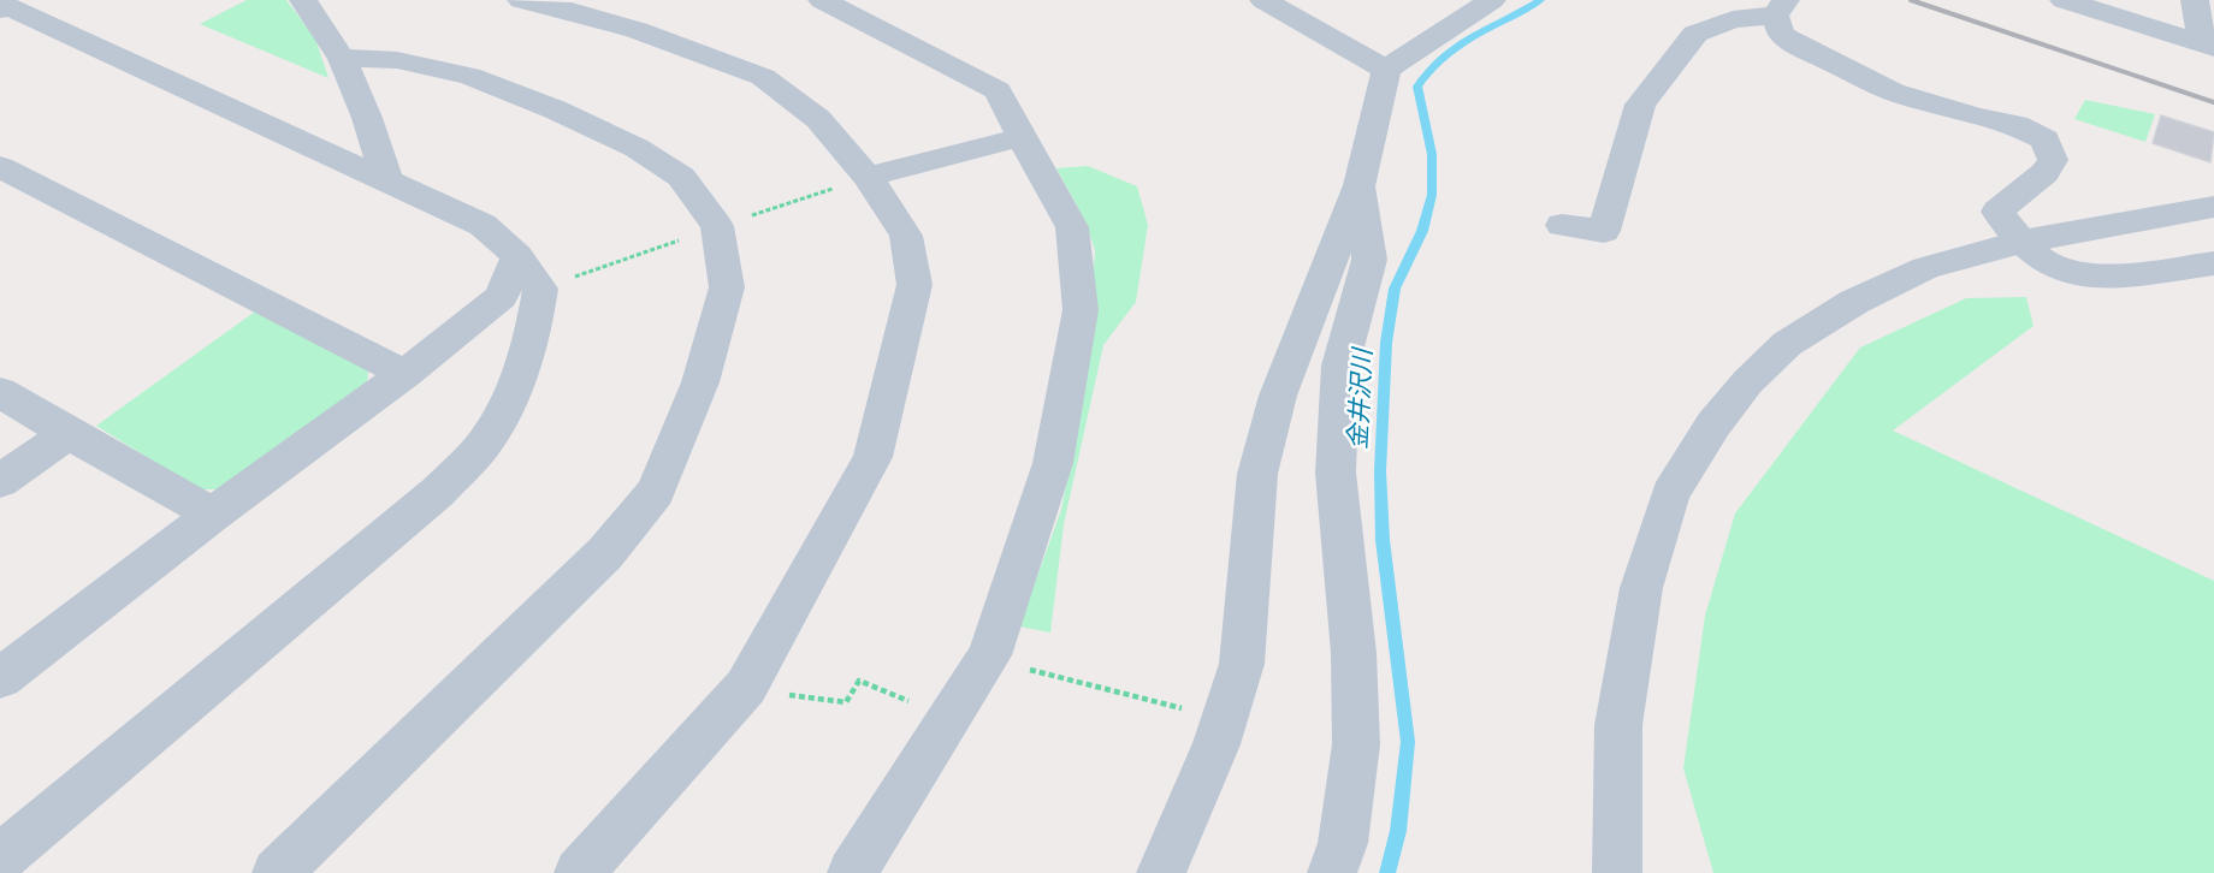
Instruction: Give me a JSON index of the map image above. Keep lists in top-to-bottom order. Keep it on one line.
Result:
{"water":["金井沢川"]}
